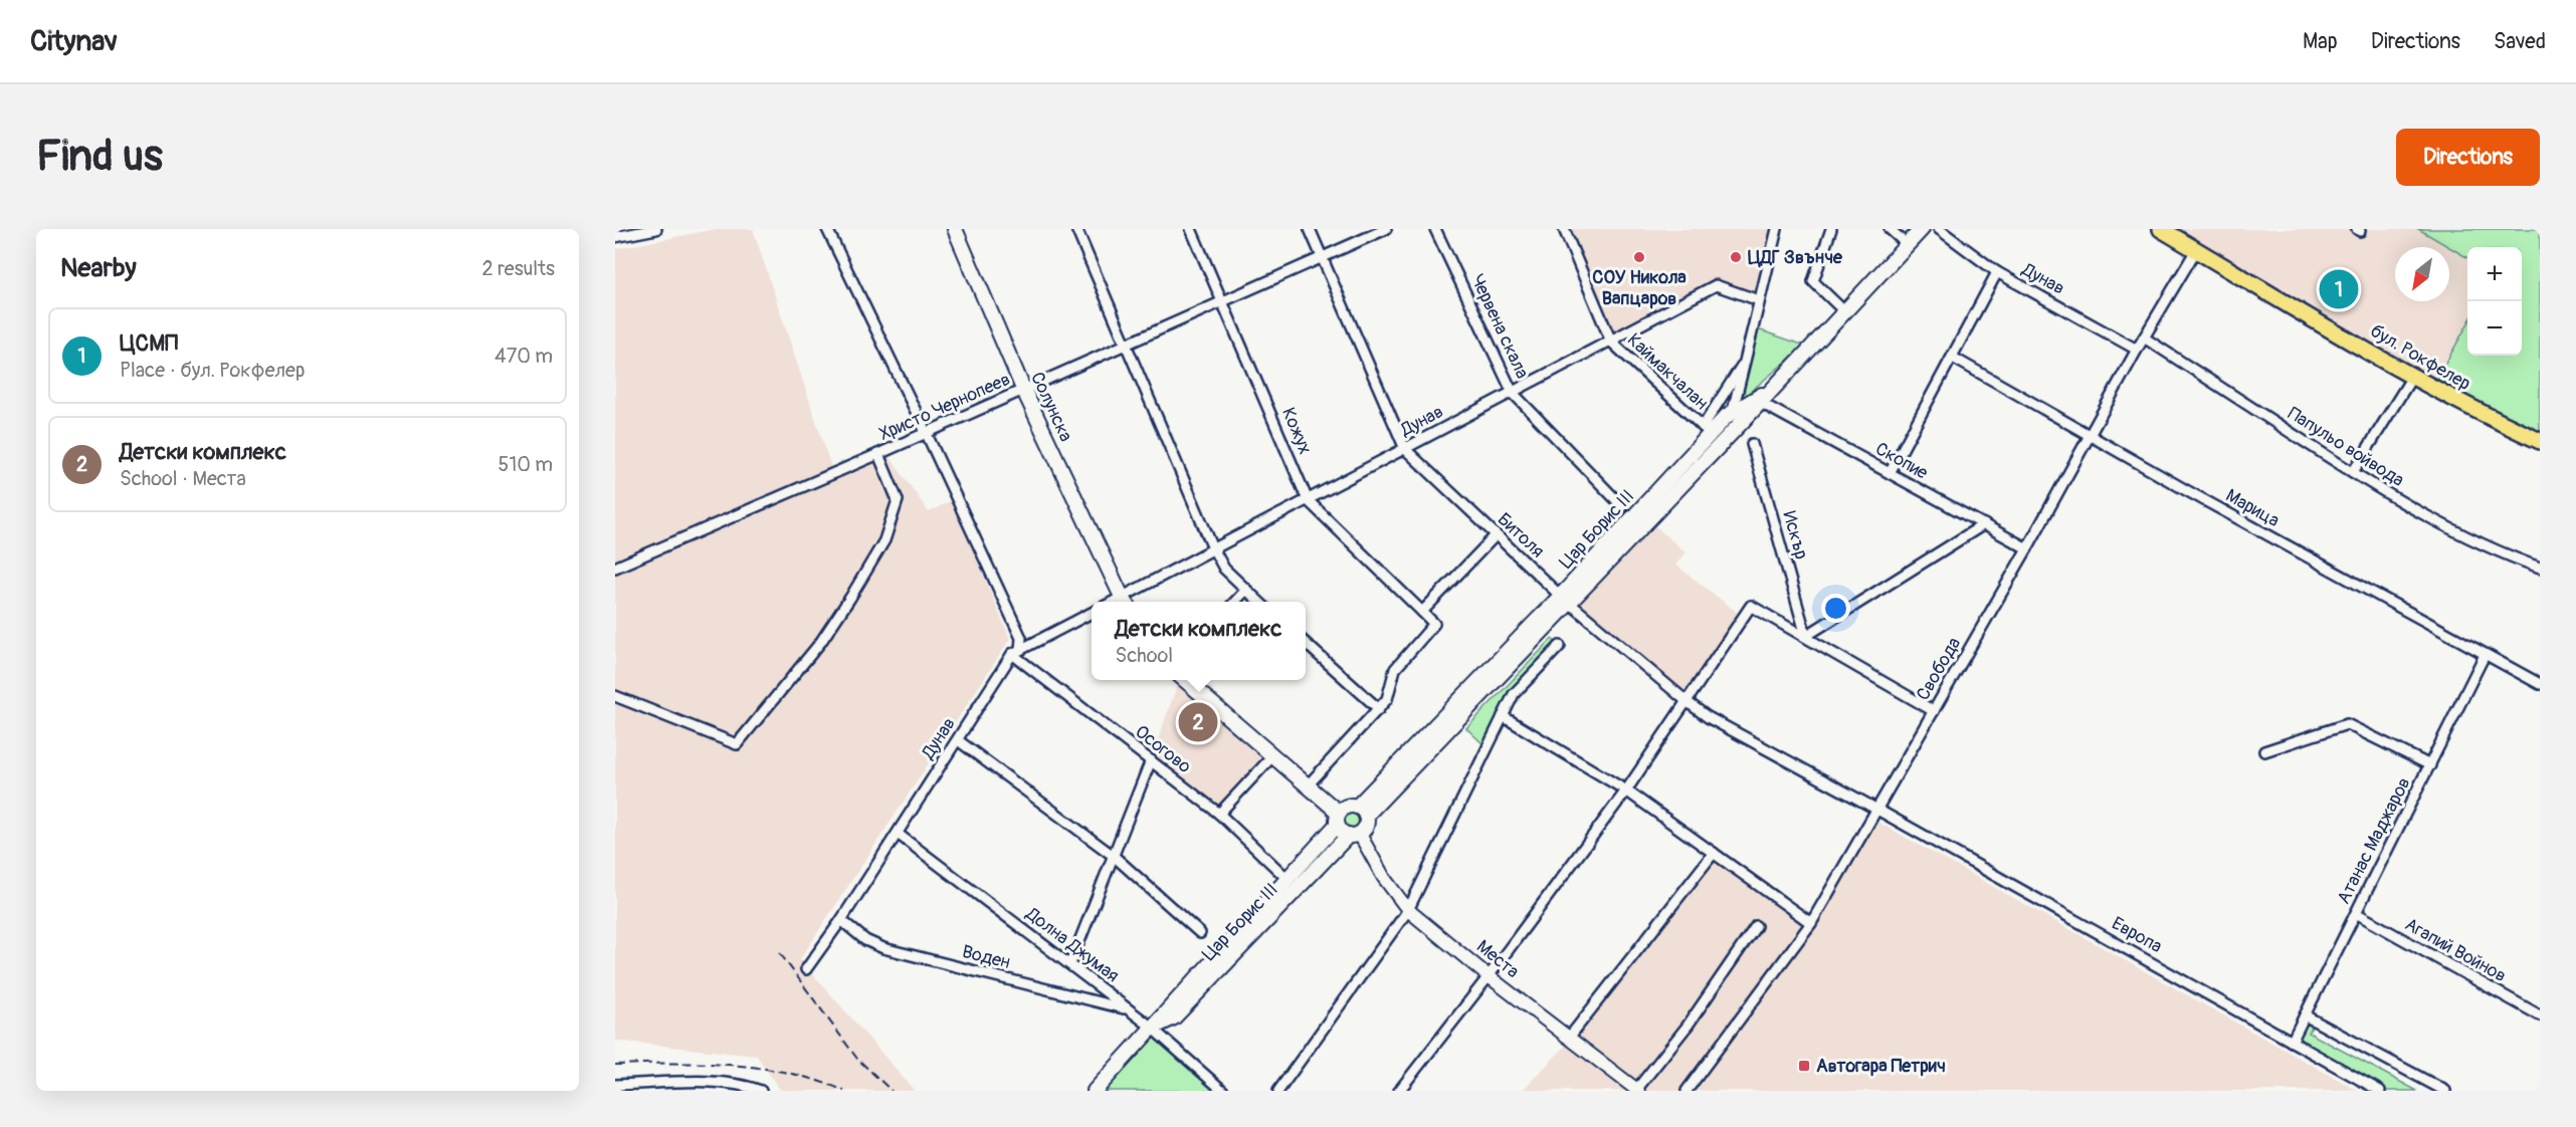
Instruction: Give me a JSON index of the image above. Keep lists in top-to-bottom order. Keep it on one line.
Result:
{"streets":{"main road":["бул. Рокфелер","Солунска","Цар Борис III"],"street":["Дунав","Червена скала","Каймакчалан","Христо Чернопеев","Кожух","Папульо войвода","Скопие","Марица","Битоля","Искър","Свобода","Осогово","Атанас Маджаров","Европа","Долна Джумая","Агапий Войнов","Воден","Места"]},"crossings":[["Дунав","Червена скала"],["Дунав","Каймакчалан"],["Дунав","Солунска"],["Дунав","Кожух"],["Дунав","Цар Борис III"],["Дунав","Битоля"],["Дунав","Свобода"],["Дунав","Осогово"],["Дунав","Долна Джумая"],["Дунав","Воден"],["бул. Рокфелер","Свобода"],["Каймакчалан","Цар Борис III"],["Христо Чернопеев","Солунска"],["Христо Чернопеев","Кожух"],["Христо Чернопеев","Битоля"],["Папульо войвода","Свобода"],["Скопие","Цар Борис III"],["Скопие","Свобода"],["Марица","Свобода"],["Марица","Атанас Маджаров"],["Цар Борис III","Битоля"],["Цар Борис III","Осогово"],["Цар Борис III","Долна Джумая"],["Цар Борис III","Места"],["Битоля","Свобода"],["Битоля","Европа"],["Свобода","Европа"],["Атанас Маджаров","Европа"],["Атанас Маджаров","Агапий Войнов"],["Долна Джумая","Воден"]],"places":{"other":["СОУ Никола Вапцаров","ЦДГ Звънче"],"transit":["Автогара Петрич"]},"north":"bottom left","page":{"header":"Citynav","nav":["Map","Directions","Saved"],"buttons":"Directions","title":"Find us","heading":["Nearby","2 results"],"map_buttons":["+","−"],"pins":["1","2"],"list":[{"mark":"1","name":"ЦСМП","note":"Place · бул. Рокфелер","value":"470 m"},{"mark":"2","name":"Детски комплекс","note":"School · Места","value":"510 m"}],"popup":["Детски комплекс","School"]}}
